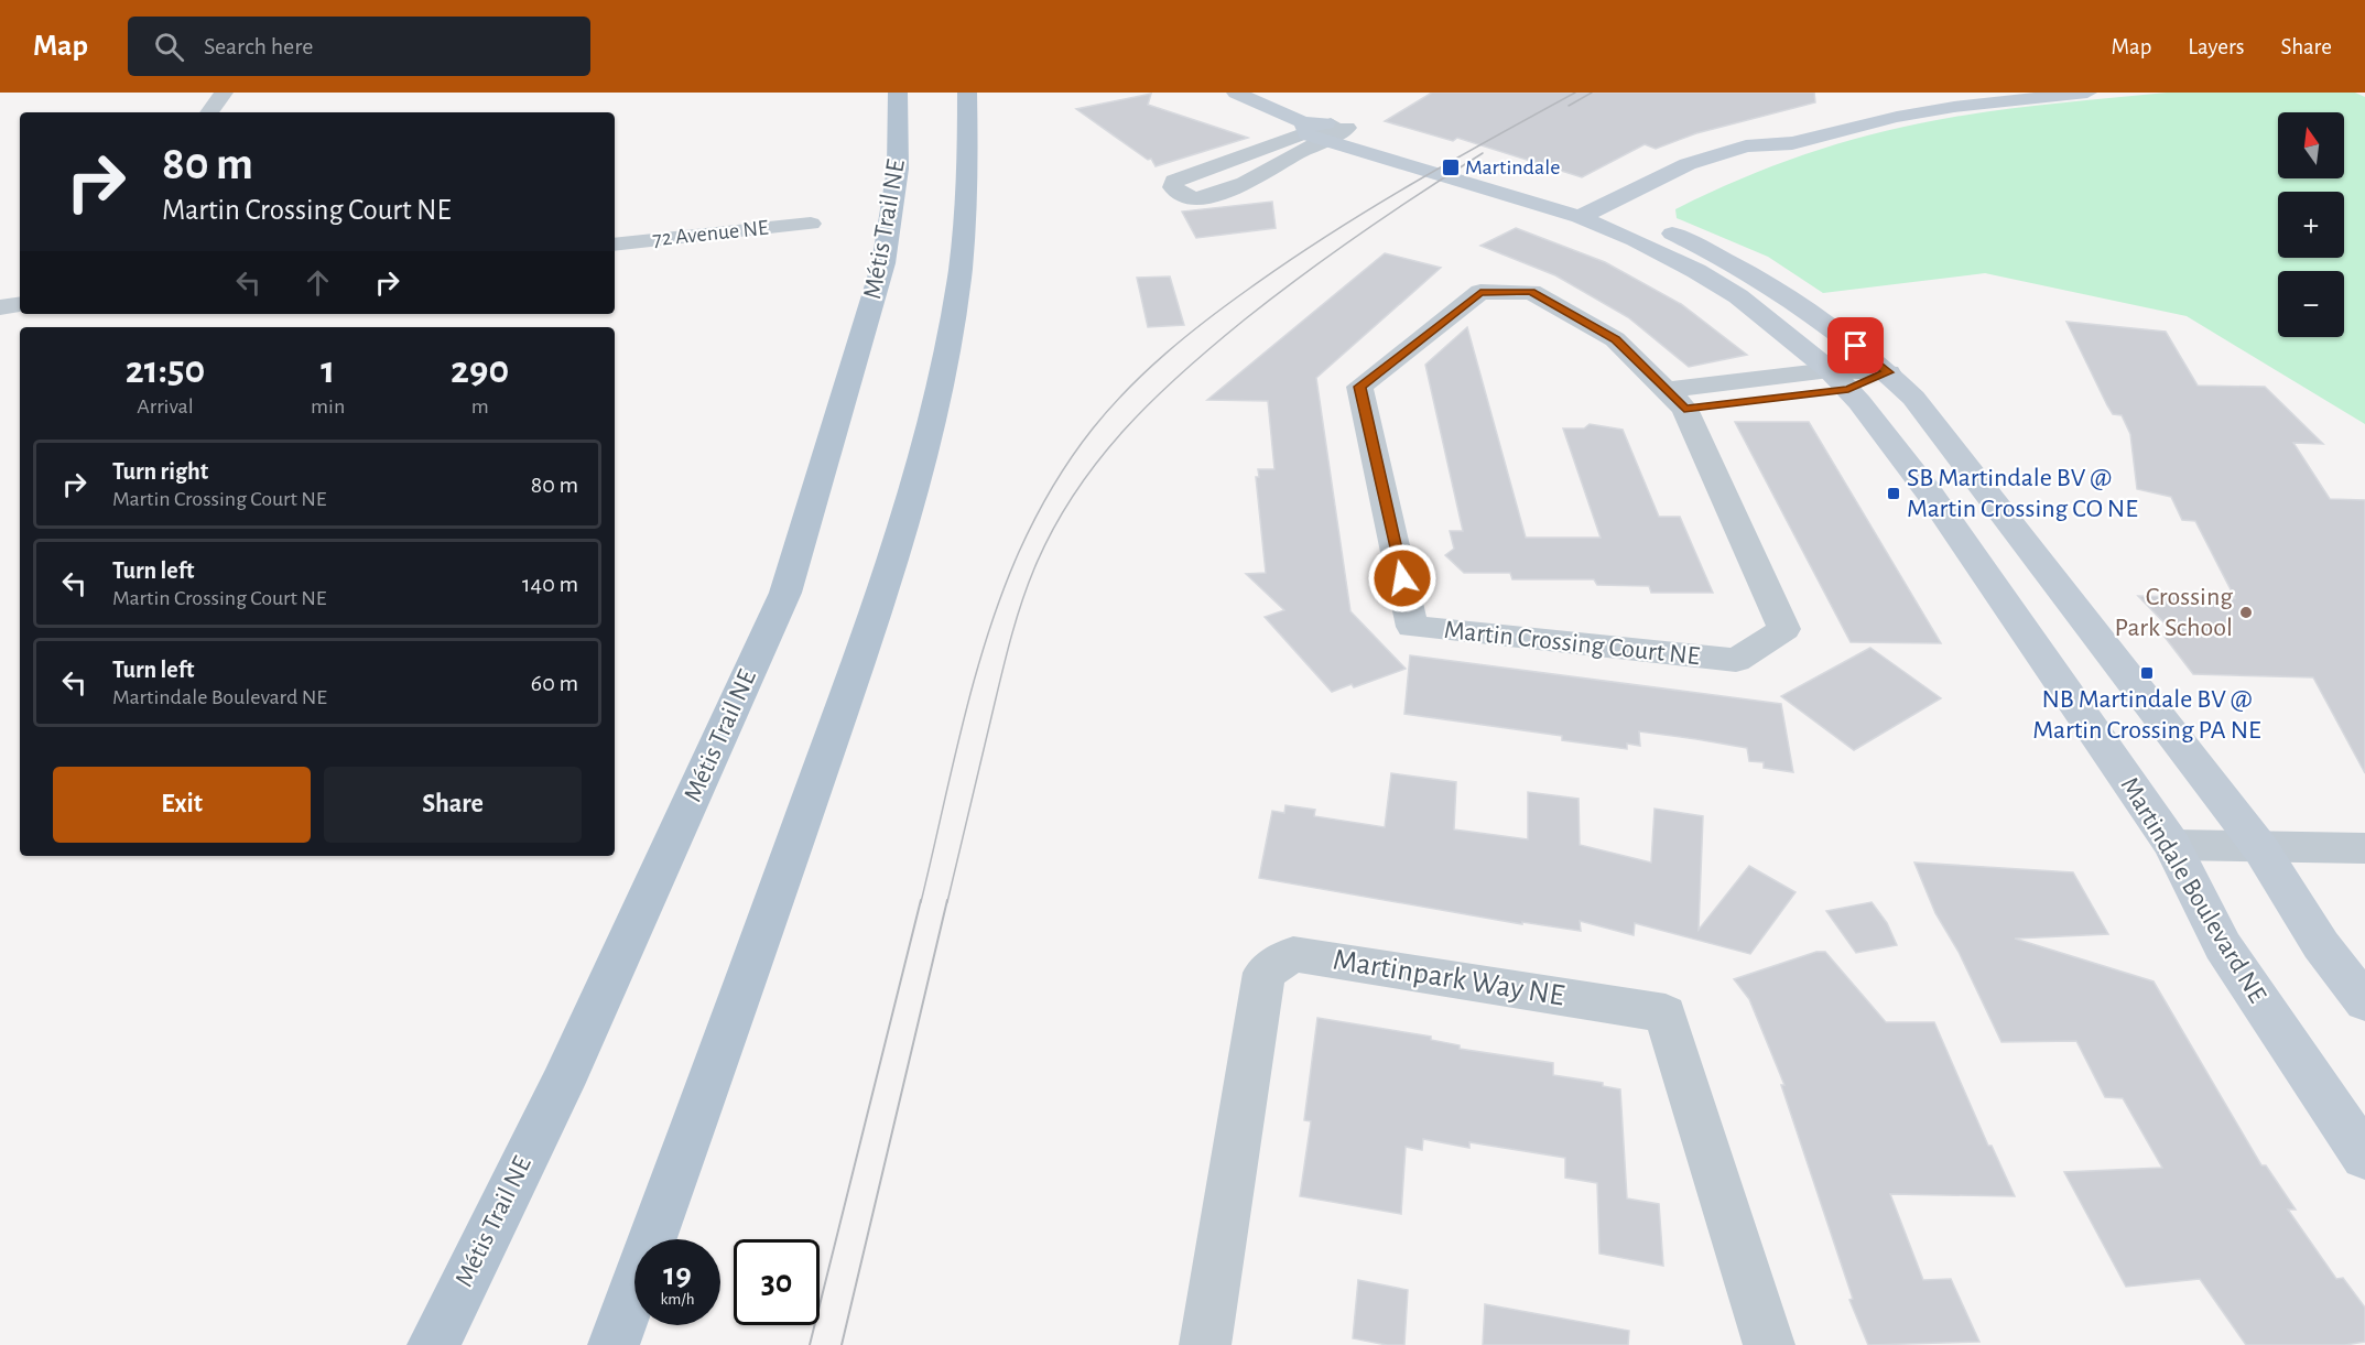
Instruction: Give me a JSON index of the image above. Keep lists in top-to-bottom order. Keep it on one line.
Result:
{"streets":{"main road":["Métis Trail NE"],"street":["72 Avenue NE","Martin Crossing Court NE","Martindale Boulevard NE","Martinpark Way NE"]},"places":{"transit":["Martindale","SB Martindale BV @ Martin Crossing CO NE","NB Martindale BV @ Martin Crossing PA NE"],"other":["Crossing Park School"]},"north":"top","page":{"header":"Map","search":"Search here","nav":["Map","Layers","Share"],"map_buttons":["+","−"],"turn":["80 m","Martin Crossing Court NE"],"eta":["21:50","Arrival","1","min","290","m"],"list":[{"name":"Turn right","note":"Martin Crossing Court NE","value":"80 m"},{"name":"Turn left","note":"Martin Crossing Court NE","value":"140 m"},{"name":"Turn left","note":"Martindale Boulevard NE","value":"60 m"}],"buttons":["Exit","Share"],"speed":"19 km/h","limit":"30"}}
